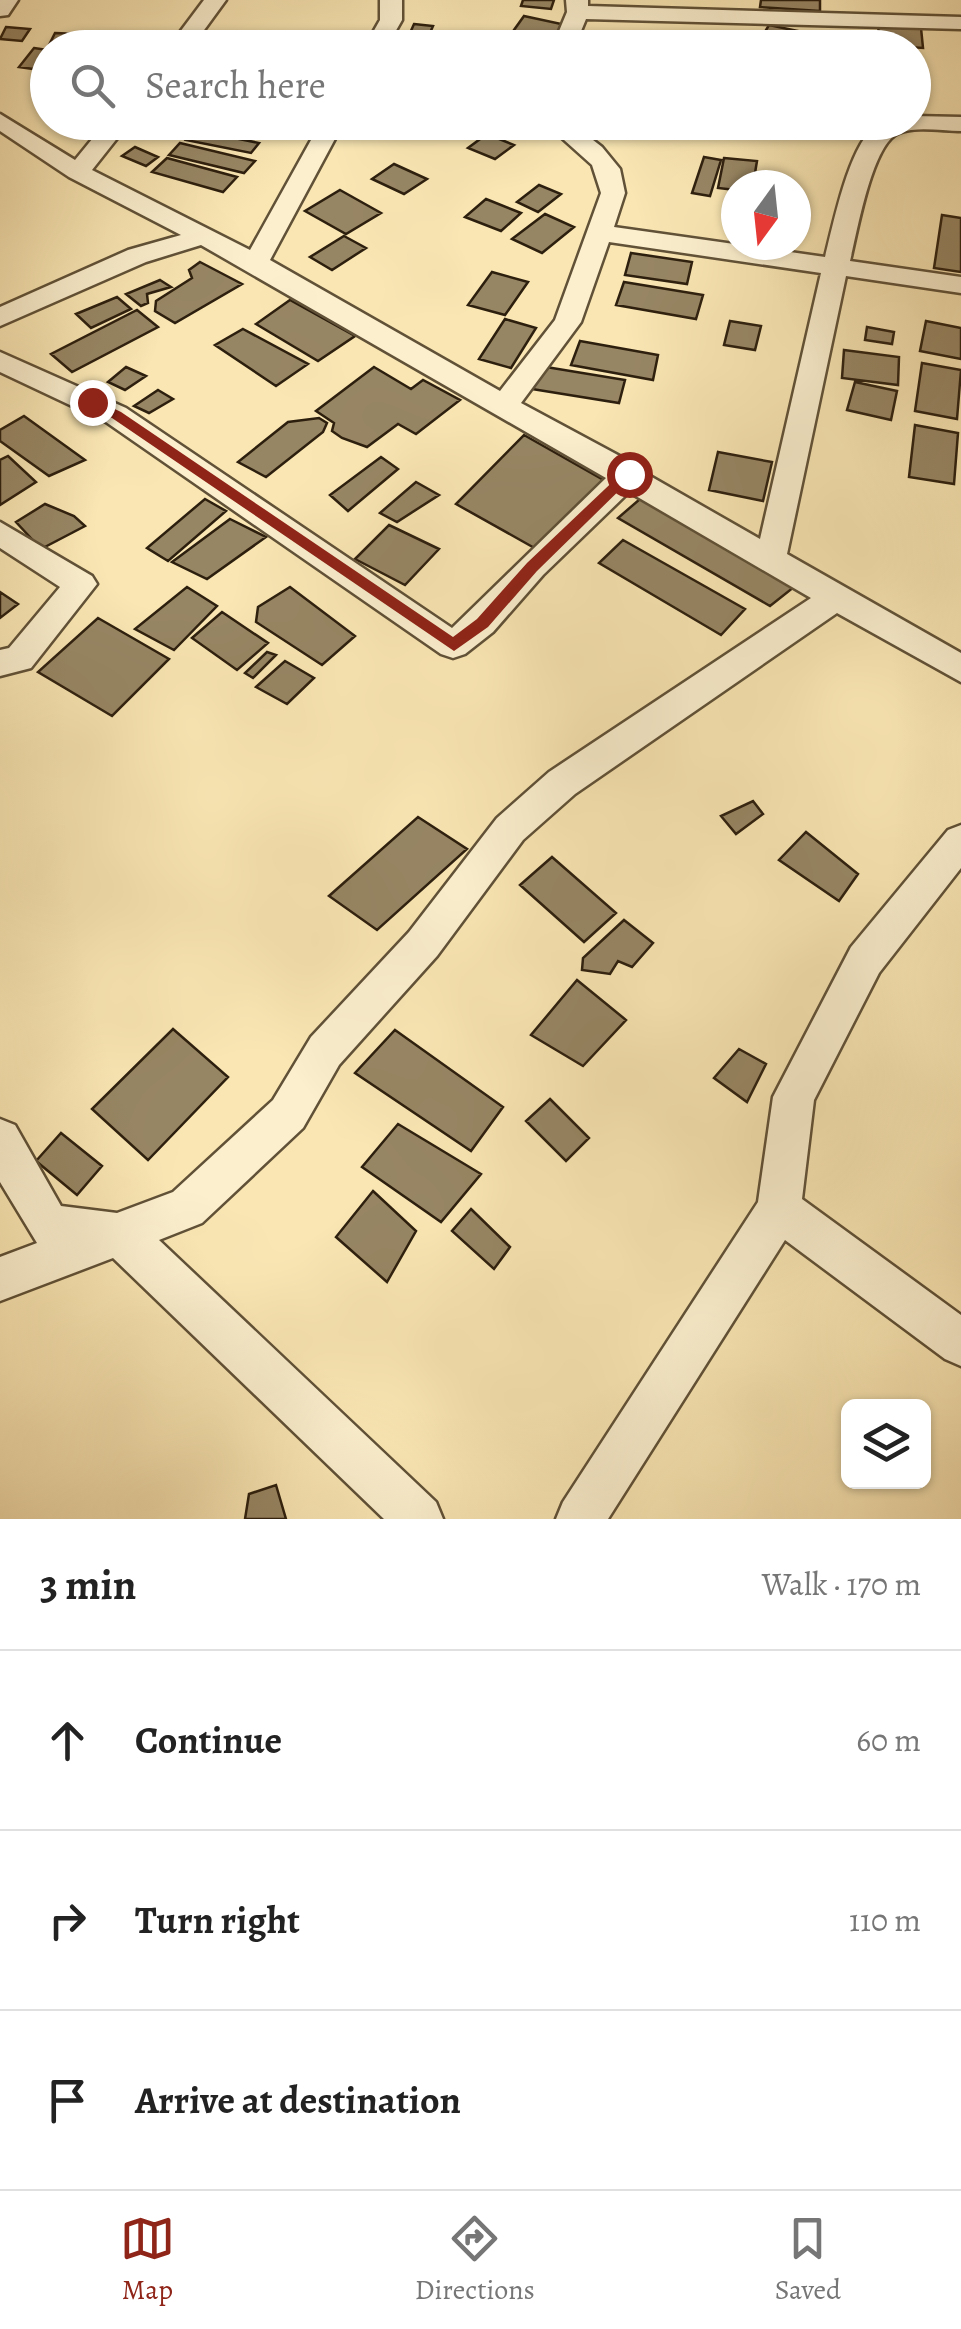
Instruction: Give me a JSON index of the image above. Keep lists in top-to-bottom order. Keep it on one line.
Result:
{"north":"bottom","page":{"search":"Search here","heading":["3 min","Walk · 170 m"],"list":[["Continue","60 m"],["Turn right","110 m"],"Arrive at destination"],"nav":["Map","Directions","Saved"]}}
